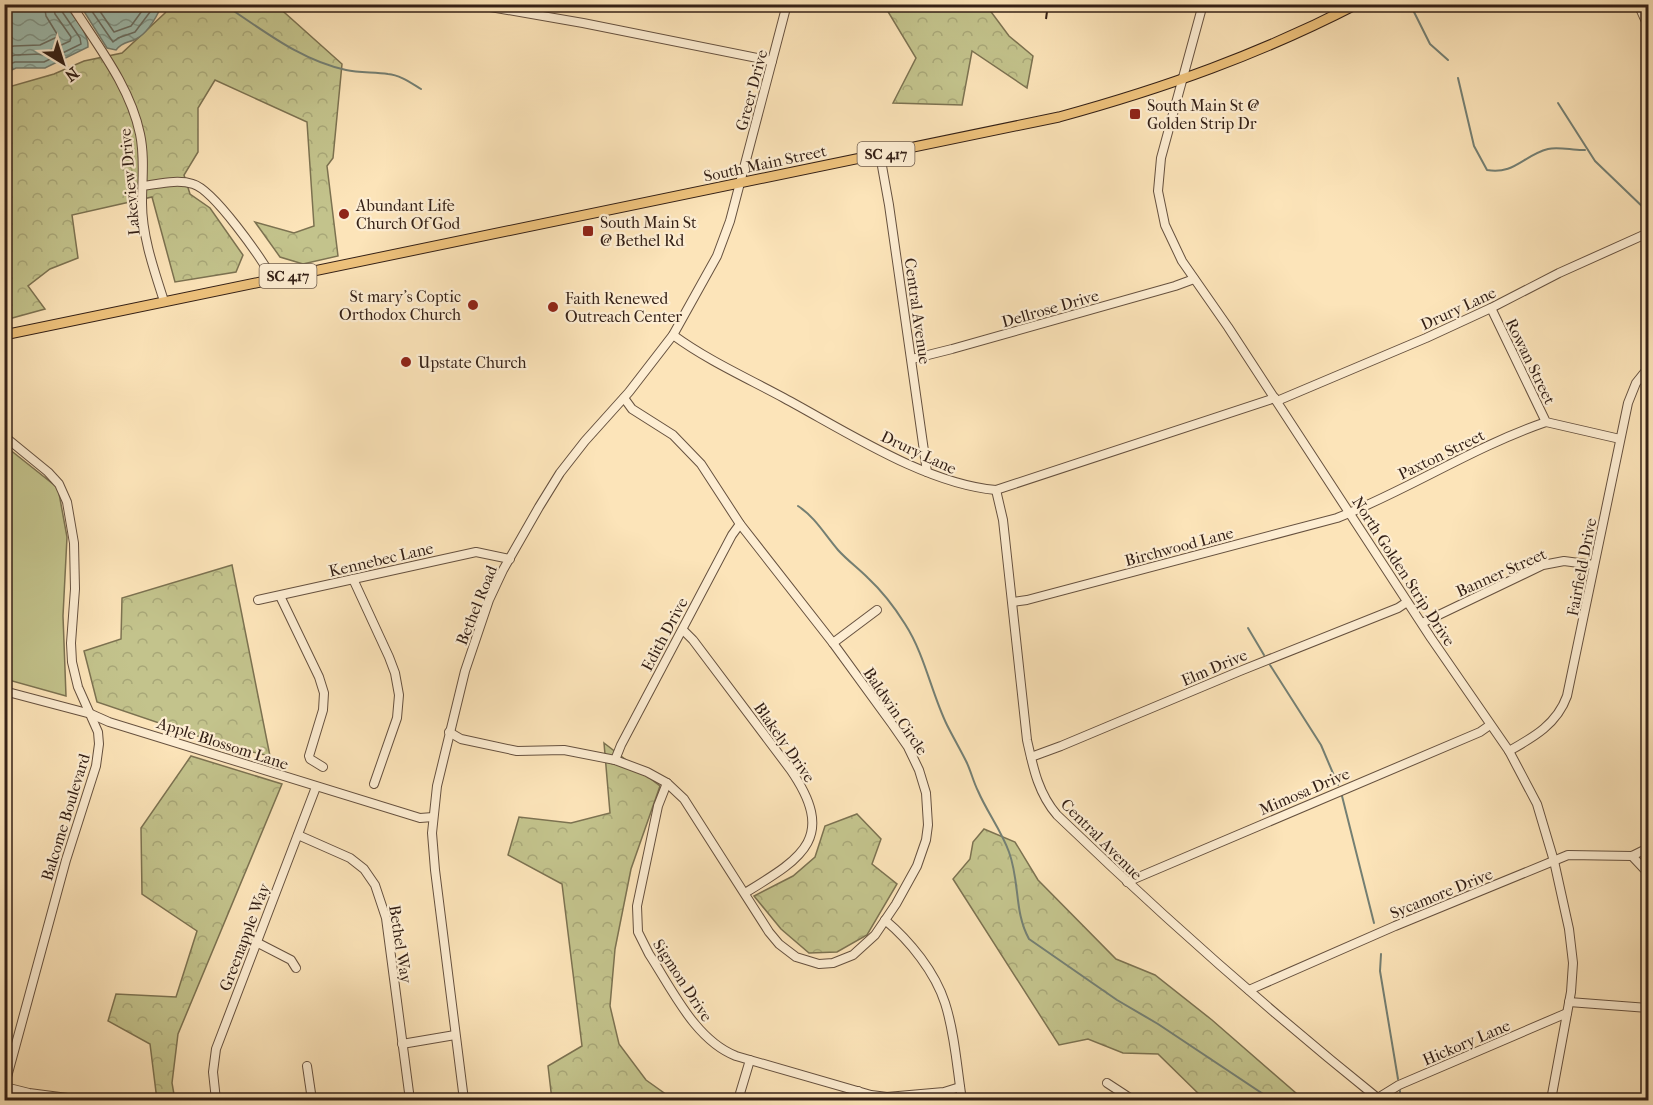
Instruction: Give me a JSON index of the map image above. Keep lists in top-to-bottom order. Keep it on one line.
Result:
{"streets":{"main road":["SC 417","South Main Street"],"street":["Greer Drive","Lakeview Drive","Dellrose Drive","Drury Lane","Central Avenue","Rowan Street","Paxton Street","Birchwood Lane","Kennebec Lane","Fairfield Drive","North Golden Strip Drive","Banner Street","Bethel Road","Edith Drive","Elm Drive","Baldwin Circle","Blakely Drive","Apple Blossom Lane","Mimosa Drive","Balcome Boulevard","Sycamore Drive","Greenapple Way","Bethel Way","Sigmon Drive","Hickory Lane"]},"crossings":[["Greer Drive","South Main Street"],["Greer Drive","Bethel Road"],["SC 417","South Main Street"],["SC 417","Lakeview Drive"],["South Main Street","Lakeview Drive"],["South Main Street","Central Avenue"],["South Main Street","North Golden Strip Drive"],["South Main Street","Bethel Road"],["Dellrose Drive","Central Avenue"],["Dellrose Drive","North Golden Strip Drive"],["Drury Lane","Central Avenue"],["Drury Lane","Rowan Street"],["Drury Lane","North Golden Strip Drive"],["Drury Lane","Bethel Road"],["Central Avenue","Birchwood Lane"],["Central Avenue","Elm Drive"],["Central Avenue","Mimosa Drive"],["Central Avenue","Sycamore Drive"],["Central Avenue","Hickory Lane"],["Rowan Street","Paxton Street"],["Rowan Street","Fairfield Drive"],["Paxton Street","Birchwood Lane"],["Paxton Street","North Golden Strip Drive"],["Birchwood Lane","North Golden Strip Drive"],["Kennebec Lane","Bethel Road"],["Fairfield Drive","North Golden Strip Drive"],["Fairfield Drive","Banner Street"],["North Golden Strip Drive","Banner Street"],["North Golden Strip Drive","Elm Drive"],["North Golden Strip Drive","Mimosa Drive"],["North Golden Strip Drive","Sycamore Drive"],["North Golden Strip Drive","Hickory Lane"],["Bethel Road","Baldwin Circle"],["Bethel Road","Apple Blossom Lane"],["Edith Drive","Baldwin Circle"],["Edith Drive","Blakely Drive"],["Baldwin Circle","Blakely Drive"],["Baldwin Circle","Sigmon Drive"],["Apple Blossom Lane","Balcome Boulevard"],["Apple Blossom Lane","Greenapple Way"],["Greenapple Way","Bethel Way"]],"places":{"transit":["South Main St @ Golden Strip Dr","South Main St @ Bethel Rd"],"other":["Abundant Life Church Of God","St mary's Coptic Orthodox Church","Faith Renewed Outreach Center","Upstate Church"]},"north":"bottom right"}
